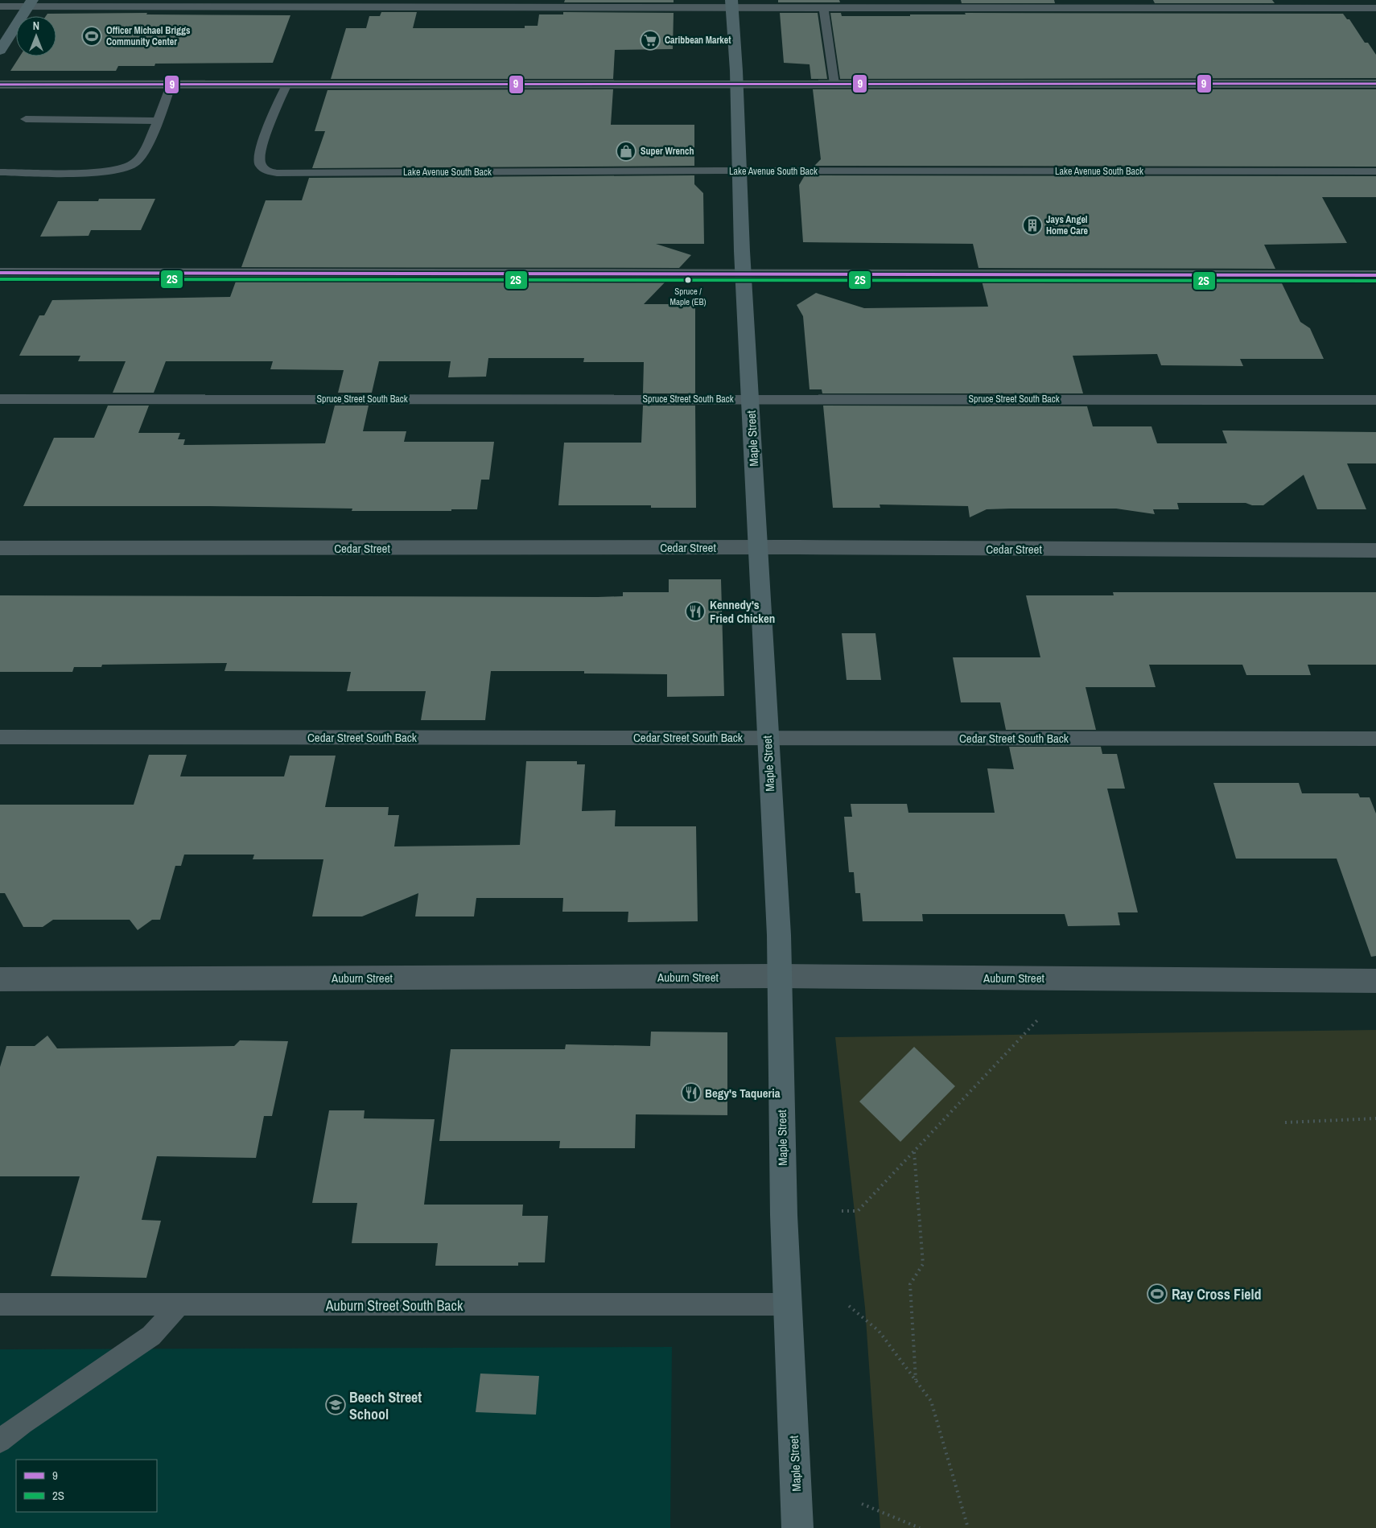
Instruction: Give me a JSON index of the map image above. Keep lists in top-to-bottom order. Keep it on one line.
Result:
{"streets":{"main road":["Maple Street"],"street":["Cedar Street","Auburn Street"],"lane":["Lake Avenue South Back","Spruce Street South Back","Cedar Street South Back","Auburn Street South Back"]},"crossings":[["Lake Avenue South Back","Maple Street"],["Spruce Street South Back","Maple Street"],["Maple Street","Cedar Street"],["Maple Street","Cedar Street South Back"],["Maple Street","Auburn Street"],["Maple Street","Auburn Street South Back"]],"places":{"sports":["Officer Michael Briggs Community Center","Ray Cross Field"],"supermarket":["Caribbean Market"],"shop":["Super Wrench"],"building":["Jays Angel Home Care"],"other":["Spruce / Maple (EB)"],"restaurant":["Kennedy's Fried Chicken","Begy's Taqueria"],"school or university":["Beech Street School"]},"lines":["transit line 9","transit line 2S"],"legend":["9","2S"],"north":"top"}
